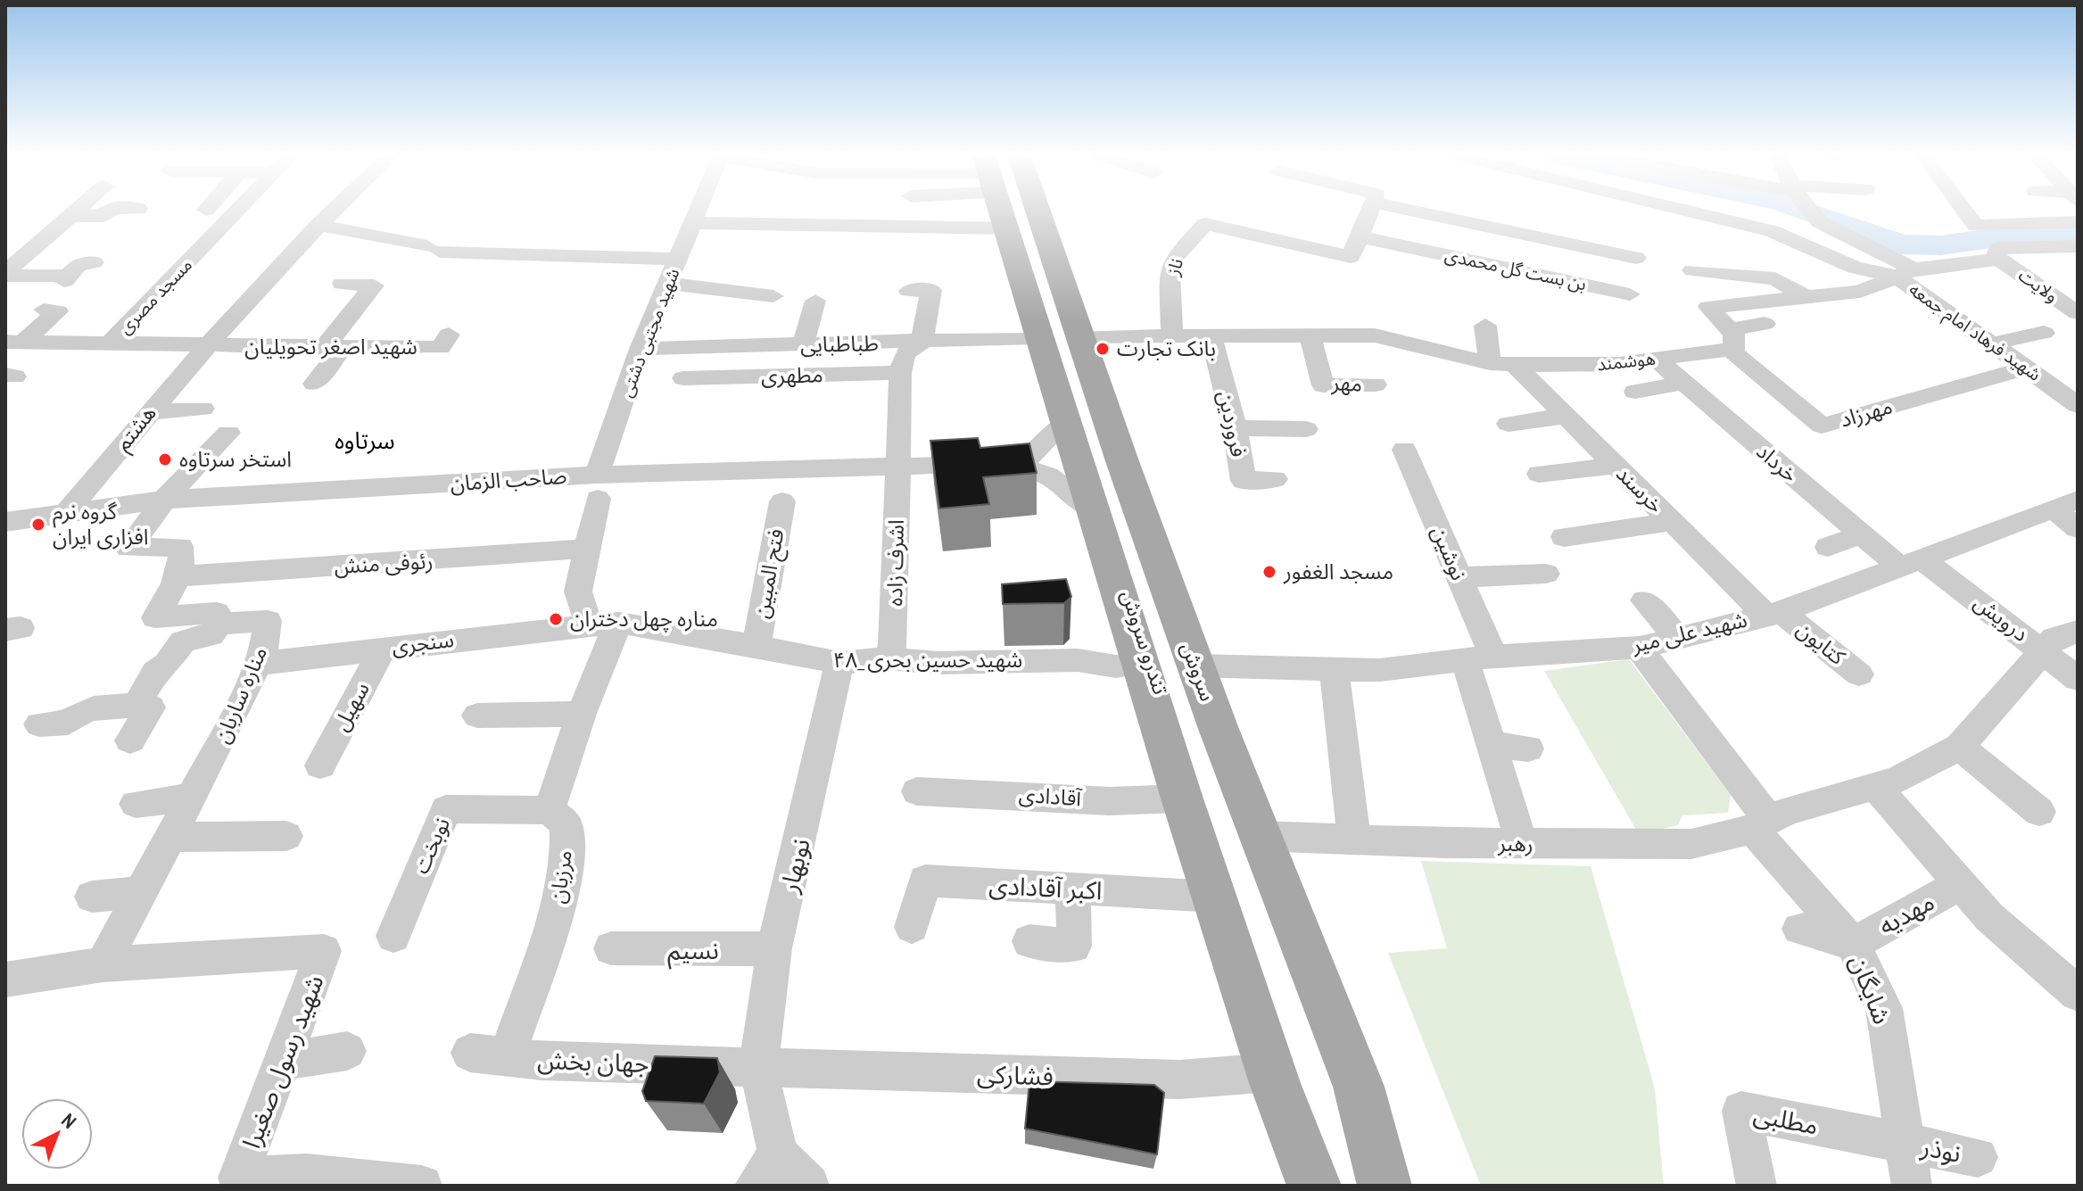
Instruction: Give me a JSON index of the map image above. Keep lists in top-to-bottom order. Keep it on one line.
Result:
{"streets":{"main road":["سروش"],"street":["ناز","بن بست گل محمدی","ولایت","مسجد مصری","شهید فرهاد امام جمعه","شهید مجتبی دشتی","طباطبایی","شهید اصغر تحویلیان","هوشمند","مطهری","مهر","مهرزاد","فروردین","هشتم","خرداد","صاحب الزمان","خرسند","نوشین","اشرف زاده","رئوفی منش","فتح المبین","درویش","شهید علی میر","تندرو سروش","سنجری","کتایون","۴۸_شهید حسین بحری","مناره ساربان","سهیل","آقادادی","رهبر","نوبخت","نوبهار","مرزبان","اکبر آقادادی","مهدیه","نسیم","شایگان","شهید رسول صغیرا","جهان بخش","فشارکی","مطلبی","نوذر"]},"crossings":[["ناز","بن بست گل محمدی"],["ناز","هوشمند"],["مسجد مصری","شهید اصغر تحویلیان"],["شهید فرهاد امام جمعه","مهرزاد"],["شهید مجتبی دشتی","طباطبایی"],["شهید مجتبی دشتی","صاحب الزمان"],["شهید مجتبی دشتی","رئوفی منش"],["شهید مجتبی دشتی","سنجری"],["شهید مجتبی دشتی","۴۸_شهید حسین بحری"],["شهید اصغر تحویلیان","هشتم"],["هوشمند","مهر"],["هوشمند","مهرزاد"],["هوشمند","فروردین"],["هوشمند","خرداد"],["هوشمند","خرسند"],["هوشمند","سروش"],["هشتم","صاحب الزمان"],["خرداد","درویش"],["خرداد","شهید علی میر"],["صاحب الزمان","اشرف زاده"],["خرسند","شهید علی میر"],["خرسند","کتایون"],["نوشین","شهید علی میر"],["نوشین","رهبر"],["اشرف زاده","۴۸_شهید حسین بحری"],["رئوفی منش","مناره ساربان"],["فتح المبین","۴۸_شهید حسین بحری"],["درویش","شهید علی میر"],["درویش","رهبر"],["شهید علی میر","کتایون"],["شهید علی میر","سروش"],["تندرو سروش","سروش"],["تندرو سروش","فشارکی"],["سنجری","۴۸_شهید حسین بحری"],["سنجری","مناره ساربان"],["سنجری","سهیل"],["۴۸_شهید حسین بحری","نوبهار"],["سروش","رهبر"],["مناره ساربان","شهید رسول صغیرا"],["رهبر","شایگان"],["نوبخت","مرزبان"],["نوبهار","نسیم"],["نوبهار","جهان بخش"],["نوبهار","فشارکی"],["مرزبان","جهان بخش"],["مهدیه","شایگان"],["شایگان","مطلبی"],["شایگان","نوذر"],["جهان بخش","فشارکی"],["مطلبی","نوذر"]],"districts":["سرتاوه"],"places":["بانک تجارت","استخر سرتاوه","گروه نرم افزاری ایران","مسجد الغفور","مناره چهل دختران"],"north":"top right"}
